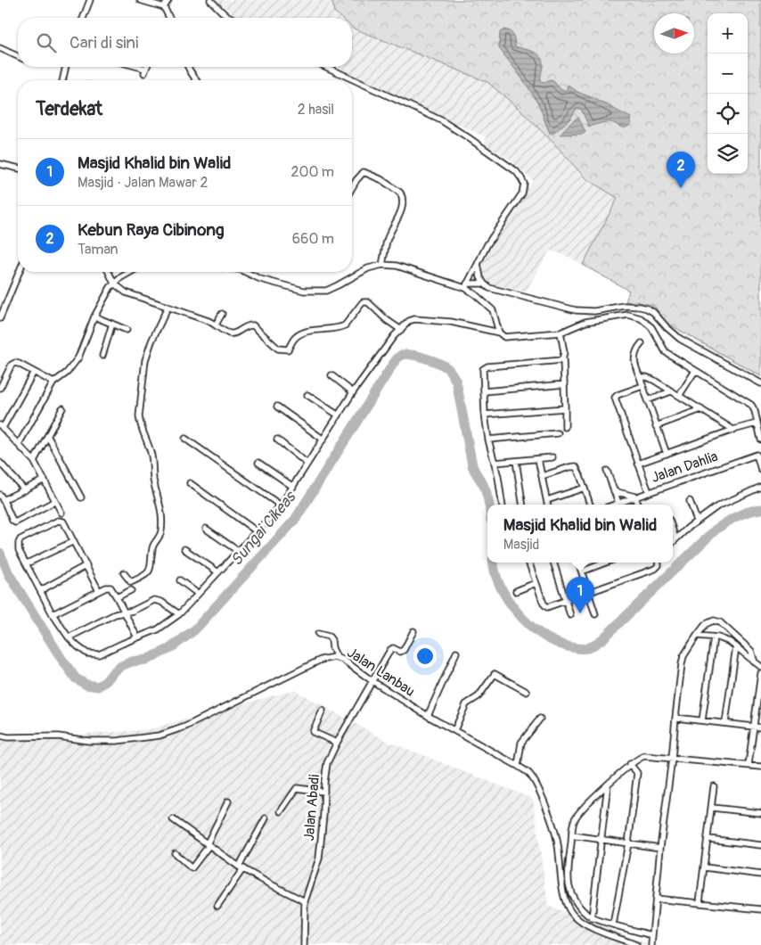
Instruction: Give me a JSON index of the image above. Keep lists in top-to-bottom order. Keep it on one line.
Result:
{"streets":{"street":["Jalan Dahlia","Jalan Lanbau","Jalan Abadi"]},"crossings":[["Jalan Lanbau","Jalan Abadi"]],"water":["Sungai Cikeas"],"north":"right","page":{"map_buttons":["+","−"],"search":"Cari di sini","heading":["Terdekat","2 hasil"],"list":[{"mark":"1","name":"Masjid Khalid bin Walid","note":"Masjid · Jalan Mawar 2","value":"200 m"},{"mark":"2","name":"Kebun Raya Cibinong","note":"Taman","value":"660 m"}],"pins":["2","1"],"popup":["Masjid Khalid bin Walid","Masjid"]}}
